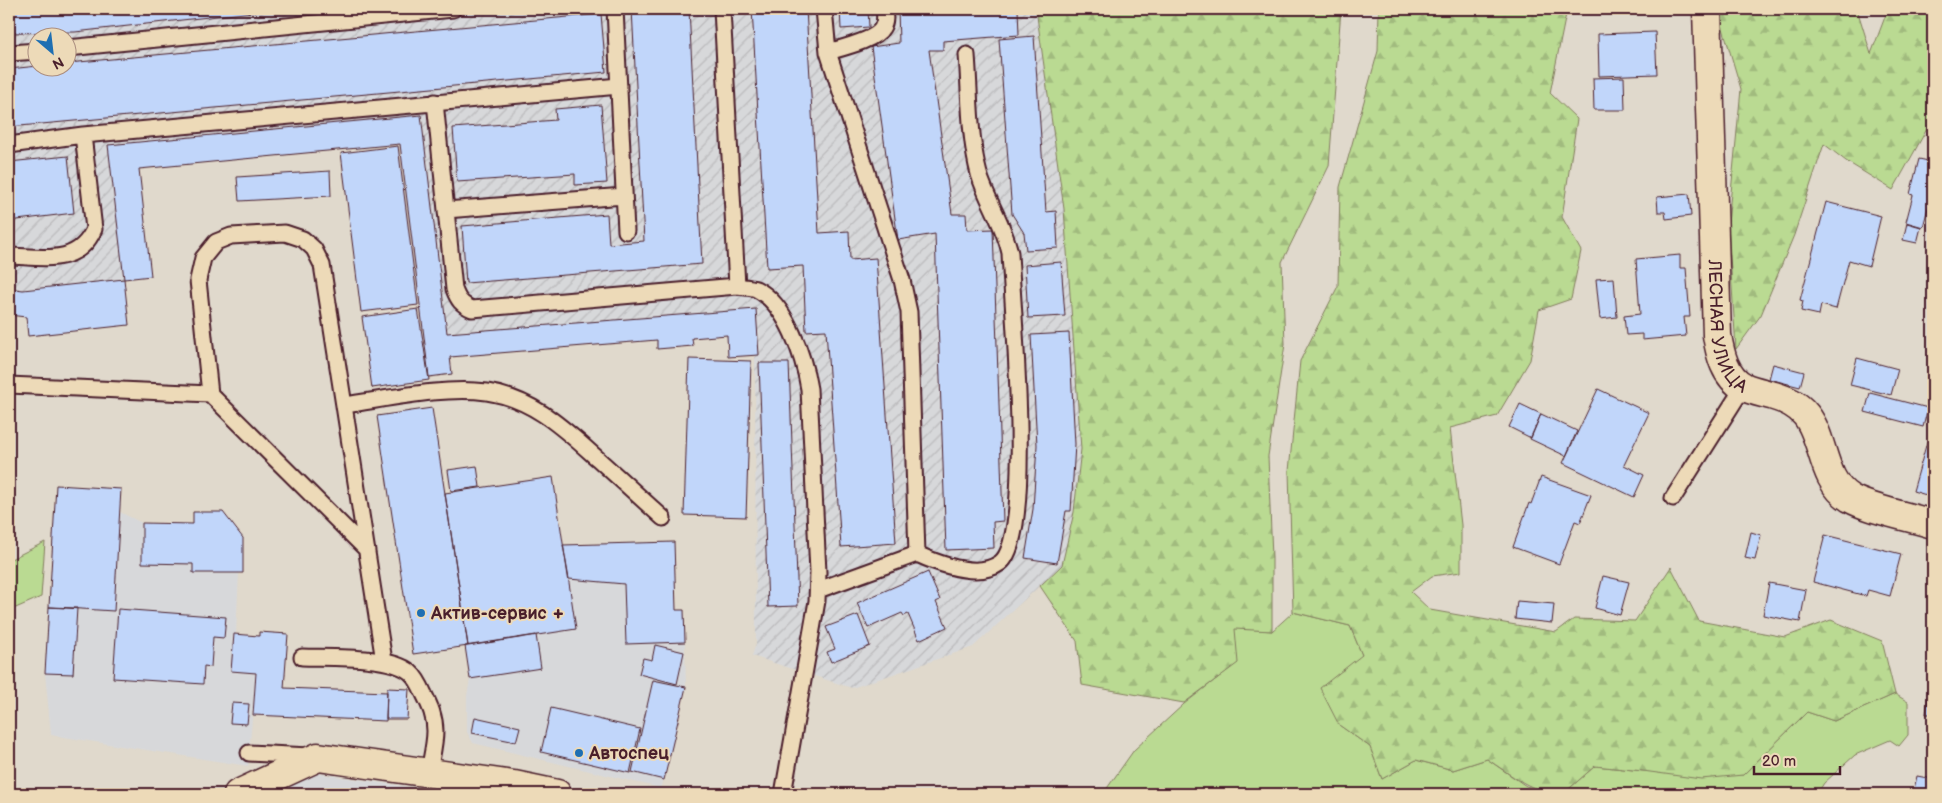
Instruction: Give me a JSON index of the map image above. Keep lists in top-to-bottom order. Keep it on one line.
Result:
{"streets":{"street":["ЛЕСНАЯ УЛИЦА"]},"places":["Актив-сервис +","Автоспец"],"scale_bar":"20 m","north":"bottom right"}
